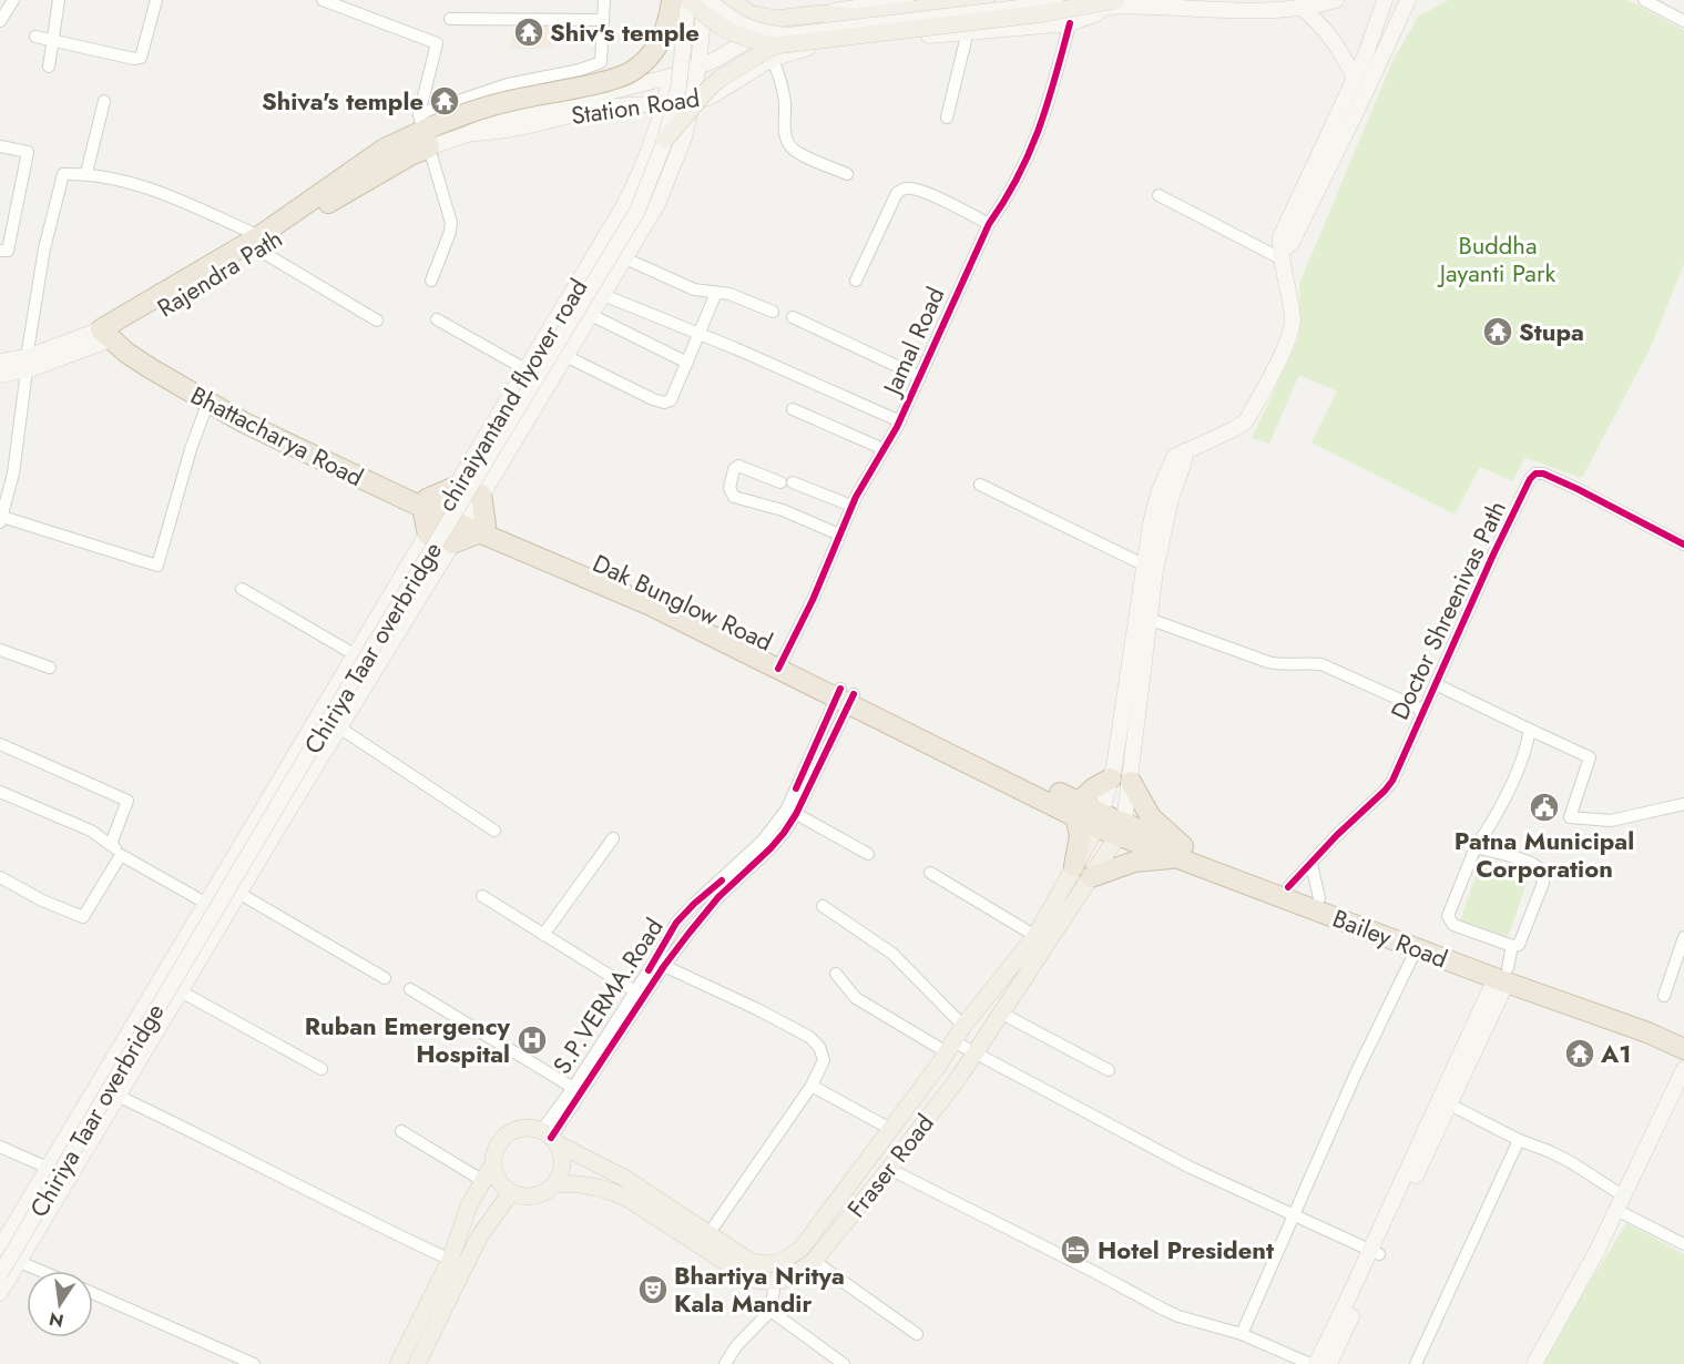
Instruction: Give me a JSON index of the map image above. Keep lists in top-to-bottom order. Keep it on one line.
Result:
{"streets":{"highway":["Rajendra Path","Bhattacharya Road","Dak Bunglow Road","Bailey Road"],"main road":["Station Road","chiraiyantand flyover road","Chiriya Taar overbridge","Fraser Road"],"street":["Jamal Road","Doctor Shreenivas Path","S.P.VERMA.Road"]},"crossings":[["Station Road","Jamal Road"],["Station Road","chiraiyantand flyover road"],["Rajendra Path","Bhattacharya Road"],["Jamal Road","Dak Bunglow Road"],["Bhattacharya Road","Dak Bunglow Road"],["Dak Bunglow Road","Bailey Road"],["Dak Bunglow Road","S.P.VERMA.Road"],["Dak Bunglow Road","Fraser Road"],["Doctor Shreenivas Path","Bailey Road"],["Bailey Road","Fraser Road"],["S.P.VERMA.Road","Fraser Road"]],"parks":["Buddha Jayanti Park"],"places":{"temple":["Shiv's temple","Shiva's temple","Stupa","A1"],"public building":["Patna Municipal Corporation"],"hospital":["Ruban Emergency Hospital"],"hotel":["Hotel President"],"theatre":["Bhartiya Nritya Kala Mandir"]},"north":"bottom"}
